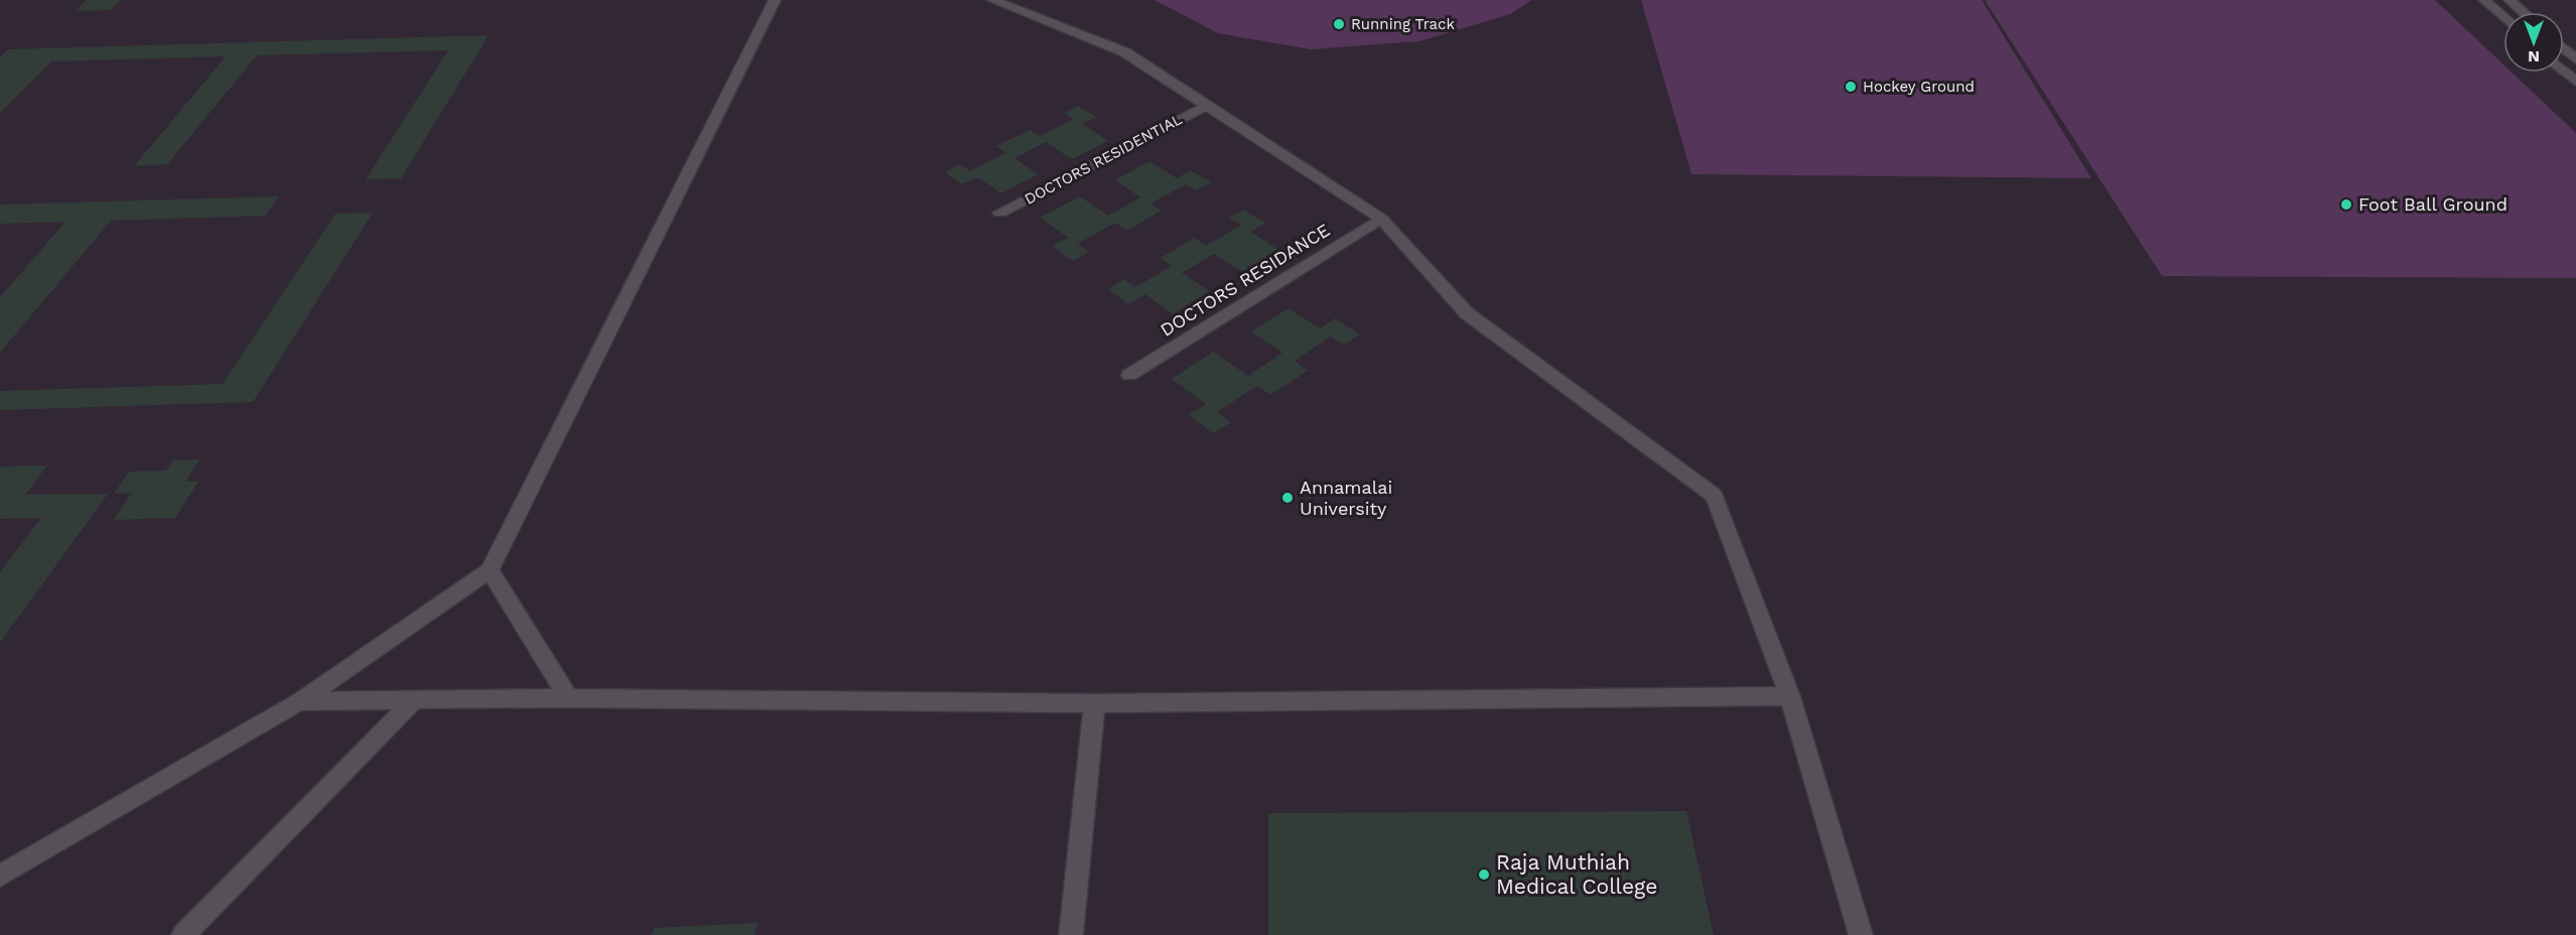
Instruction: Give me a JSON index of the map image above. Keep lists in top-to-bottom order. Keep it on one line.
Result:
{"streets":{"street":["DOCTORS RESIDENTIAL","DOCTORS RESIDANCE"]},"places":["Running Track","Hockey Ground","Foot Ball Ground","Annamalai University","Raja Muthiah Medical College"],"north":"bottom"}
